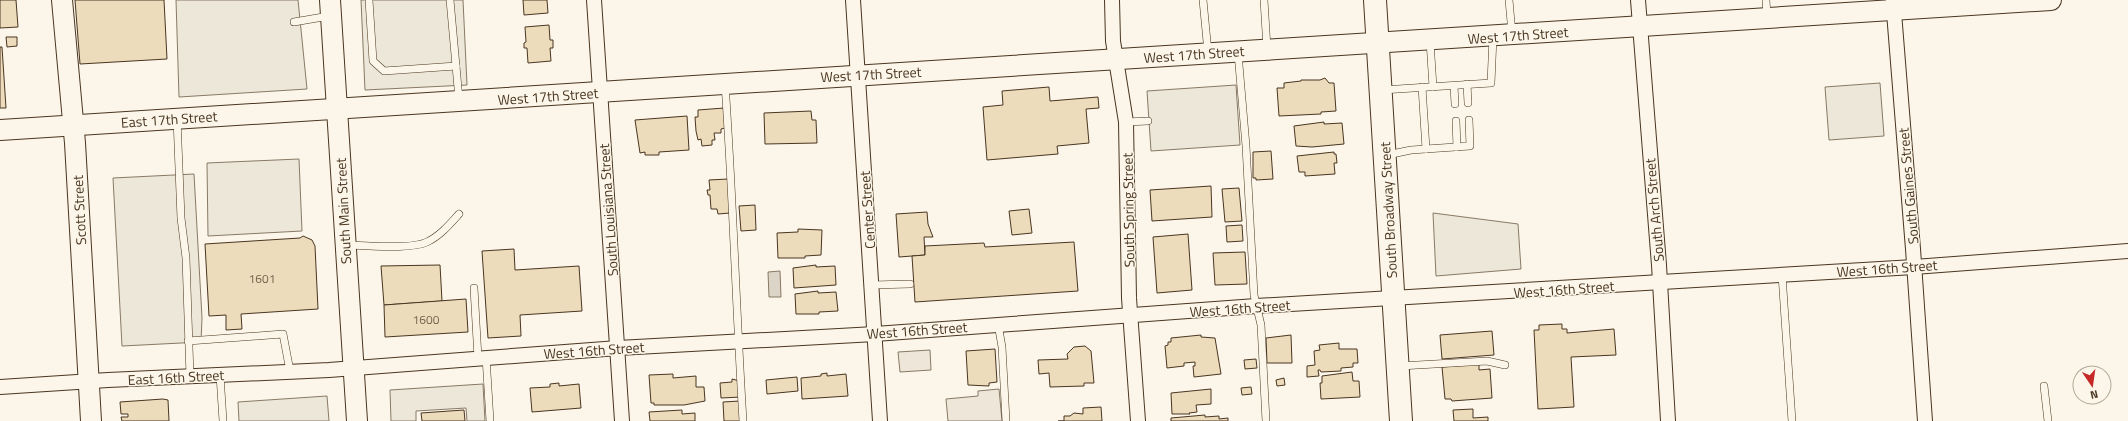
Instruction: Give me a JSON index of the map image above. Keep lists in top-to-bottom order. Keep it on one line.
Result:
{"streets":{"main road":["West 17th Street","East 17th Street","Scott Street","South Broadway Street","South Main Street"],"street":["South Gaines Street","South Louisiana Street","Center Street","South Spring Street","South Arch Street","West 16th Street","East 16th Street"]},"crossings":[["West 17th Street","East 17th Street"],["West 17th Street","South Gaines Street"],["West 17th Street","South Louisiana Street"],["West 17th Street","Center Street"],["West 17th Street","South Spring Street"],["West 17th Street","South Broadway Street"],["West 17th Street","South Arch Street"],["West 17th Street","South Main Street"],["East 17th Street","Scott Street"],["East 17th Street","South Main Street"],["South Gaines Street","West 16th Street"],["Scott Street","East 16th Street"],["South Louisiana Street","West 16th Street"],["Center Street","West 16th Street"],["South Spring Street","West 16th Street"],["South Broadway Street","West 16th Street"],["South Arch Street","West 16th Street"],["South Main Street","West 16th Street"],["South Main Street","East 16th Street"],["West 16th Street","East 16th Street"]],"house_numbers":["1601","1600"],"north":"bottom"}
